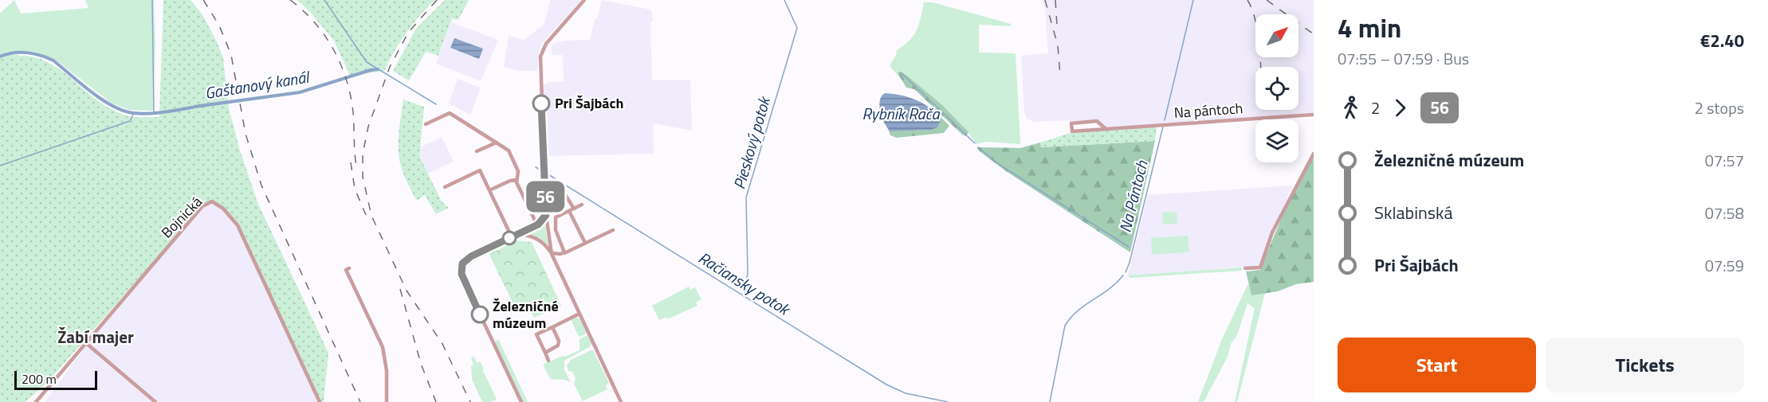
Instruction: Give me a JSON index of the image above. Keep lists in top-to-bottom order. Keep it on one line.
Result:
{"streets":{"street":["Na pántoch","Bojnická"]},"districts":["Žabí majer"],"water":["Gaštanový kanál","Rybník Rača","Pieskový potok","Na Pántoch","Račiansky potok"],"places":["Pri Šajbách","Železničné múzeum"],"lines":["bus line 56"],"scale_bar":"200 m","north":"top right","page":{"on_map":"56","heading":["4 min","07:55 – 07:59 · Bus","€2.40"],"legs":["2","56","2 stops"],"list":[{"name":"Železničné múzeum","value":"07:57"},{"name":"Sklabinská","value":"07:58"},{"name":"Pri Šajbách","value":"07:59"}],"buttons":["Start","Tickets"],"scale":"200 m"}}
